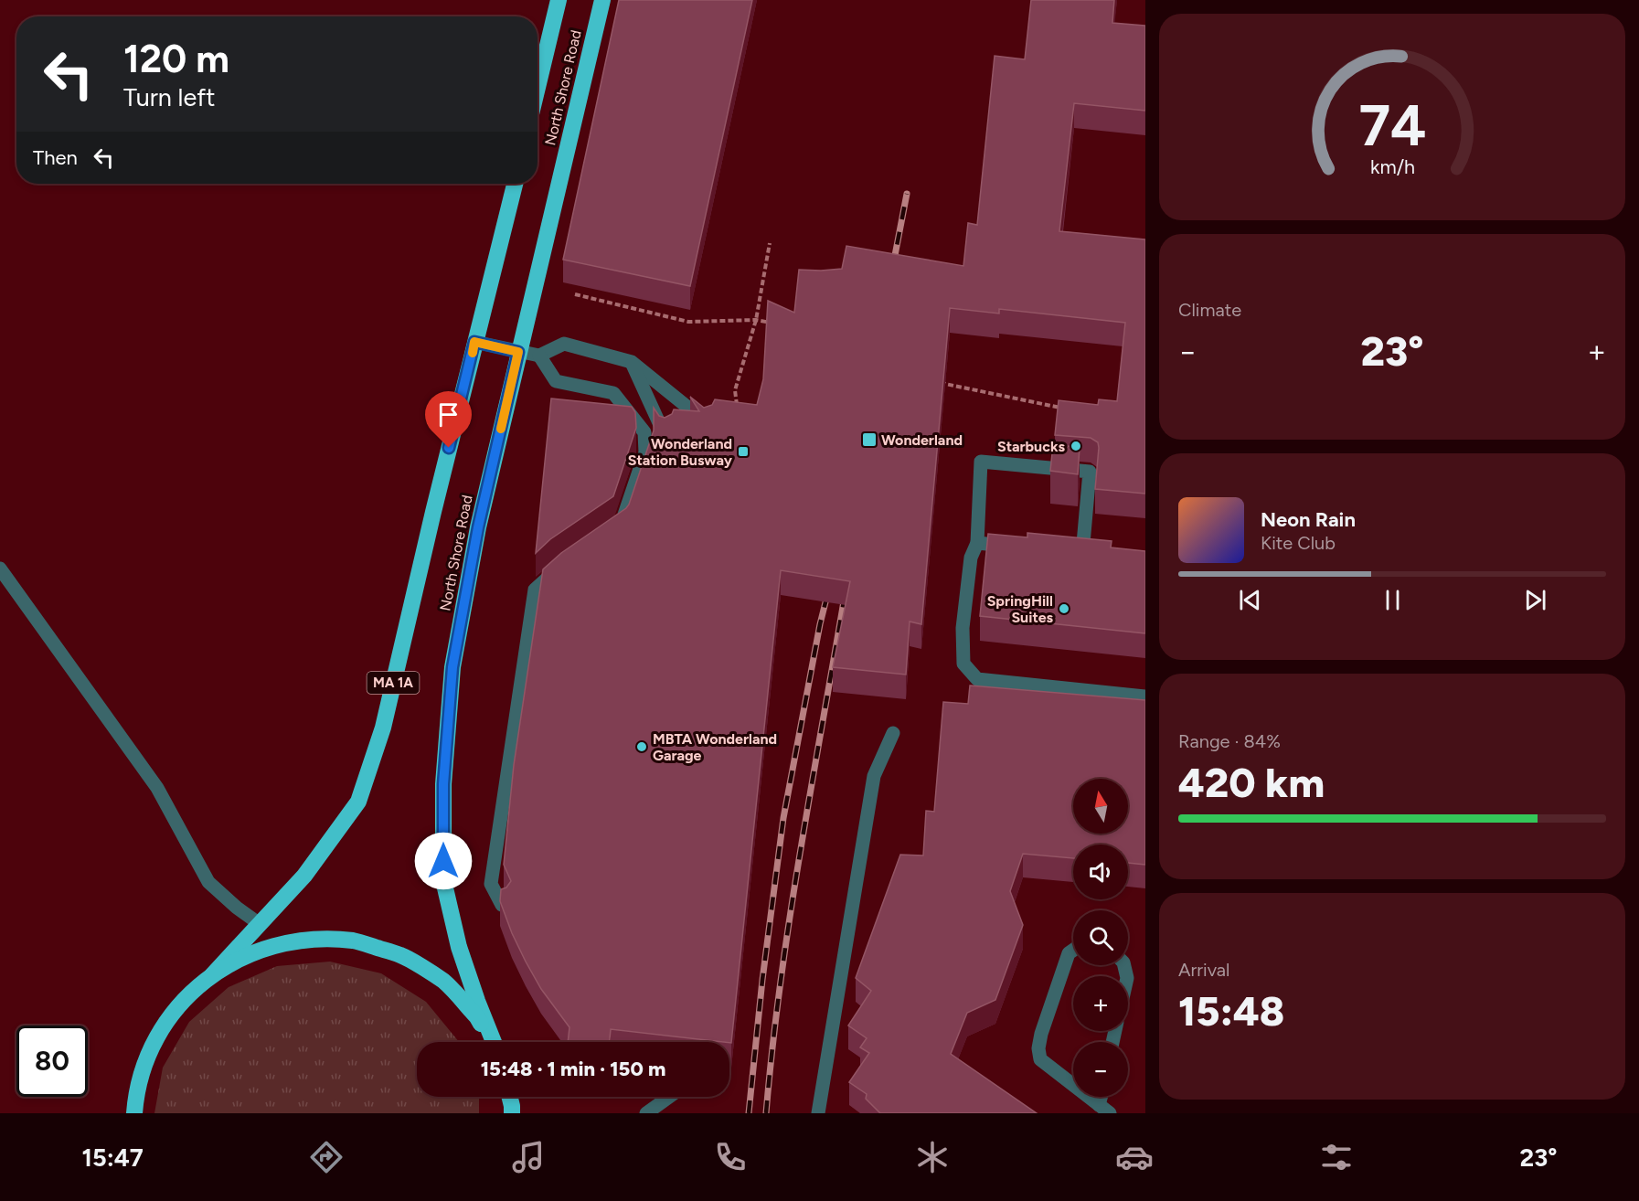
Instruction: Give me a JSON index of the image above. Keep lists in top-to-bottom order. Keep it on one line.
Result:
{"streets":{"highway":["North Shore Road","MA 1A"]},"crossings":[["North Shore Road","MA 1A"]],"places":{"transit":["Wonderland","Wonderland Station Busway"],"other":["Starbucks","SpringHill Suites","MBTA Wonderland Garage"]},"north":"top","page":{"turn":["120 m","Turn left"],"then":"Then","tile":["Climate",["Range · 84%","420 km"],["Arrival","15:48"]],"heat":["−","23°","+"],"song":["Neon Rain","Kite Club"],"map_buttons":["+","−"],"limit":"80","trip":"15:48 · 1 min · 150 m","tabs":["15:47","23°"],"gauge":["74","km/h"]}}
